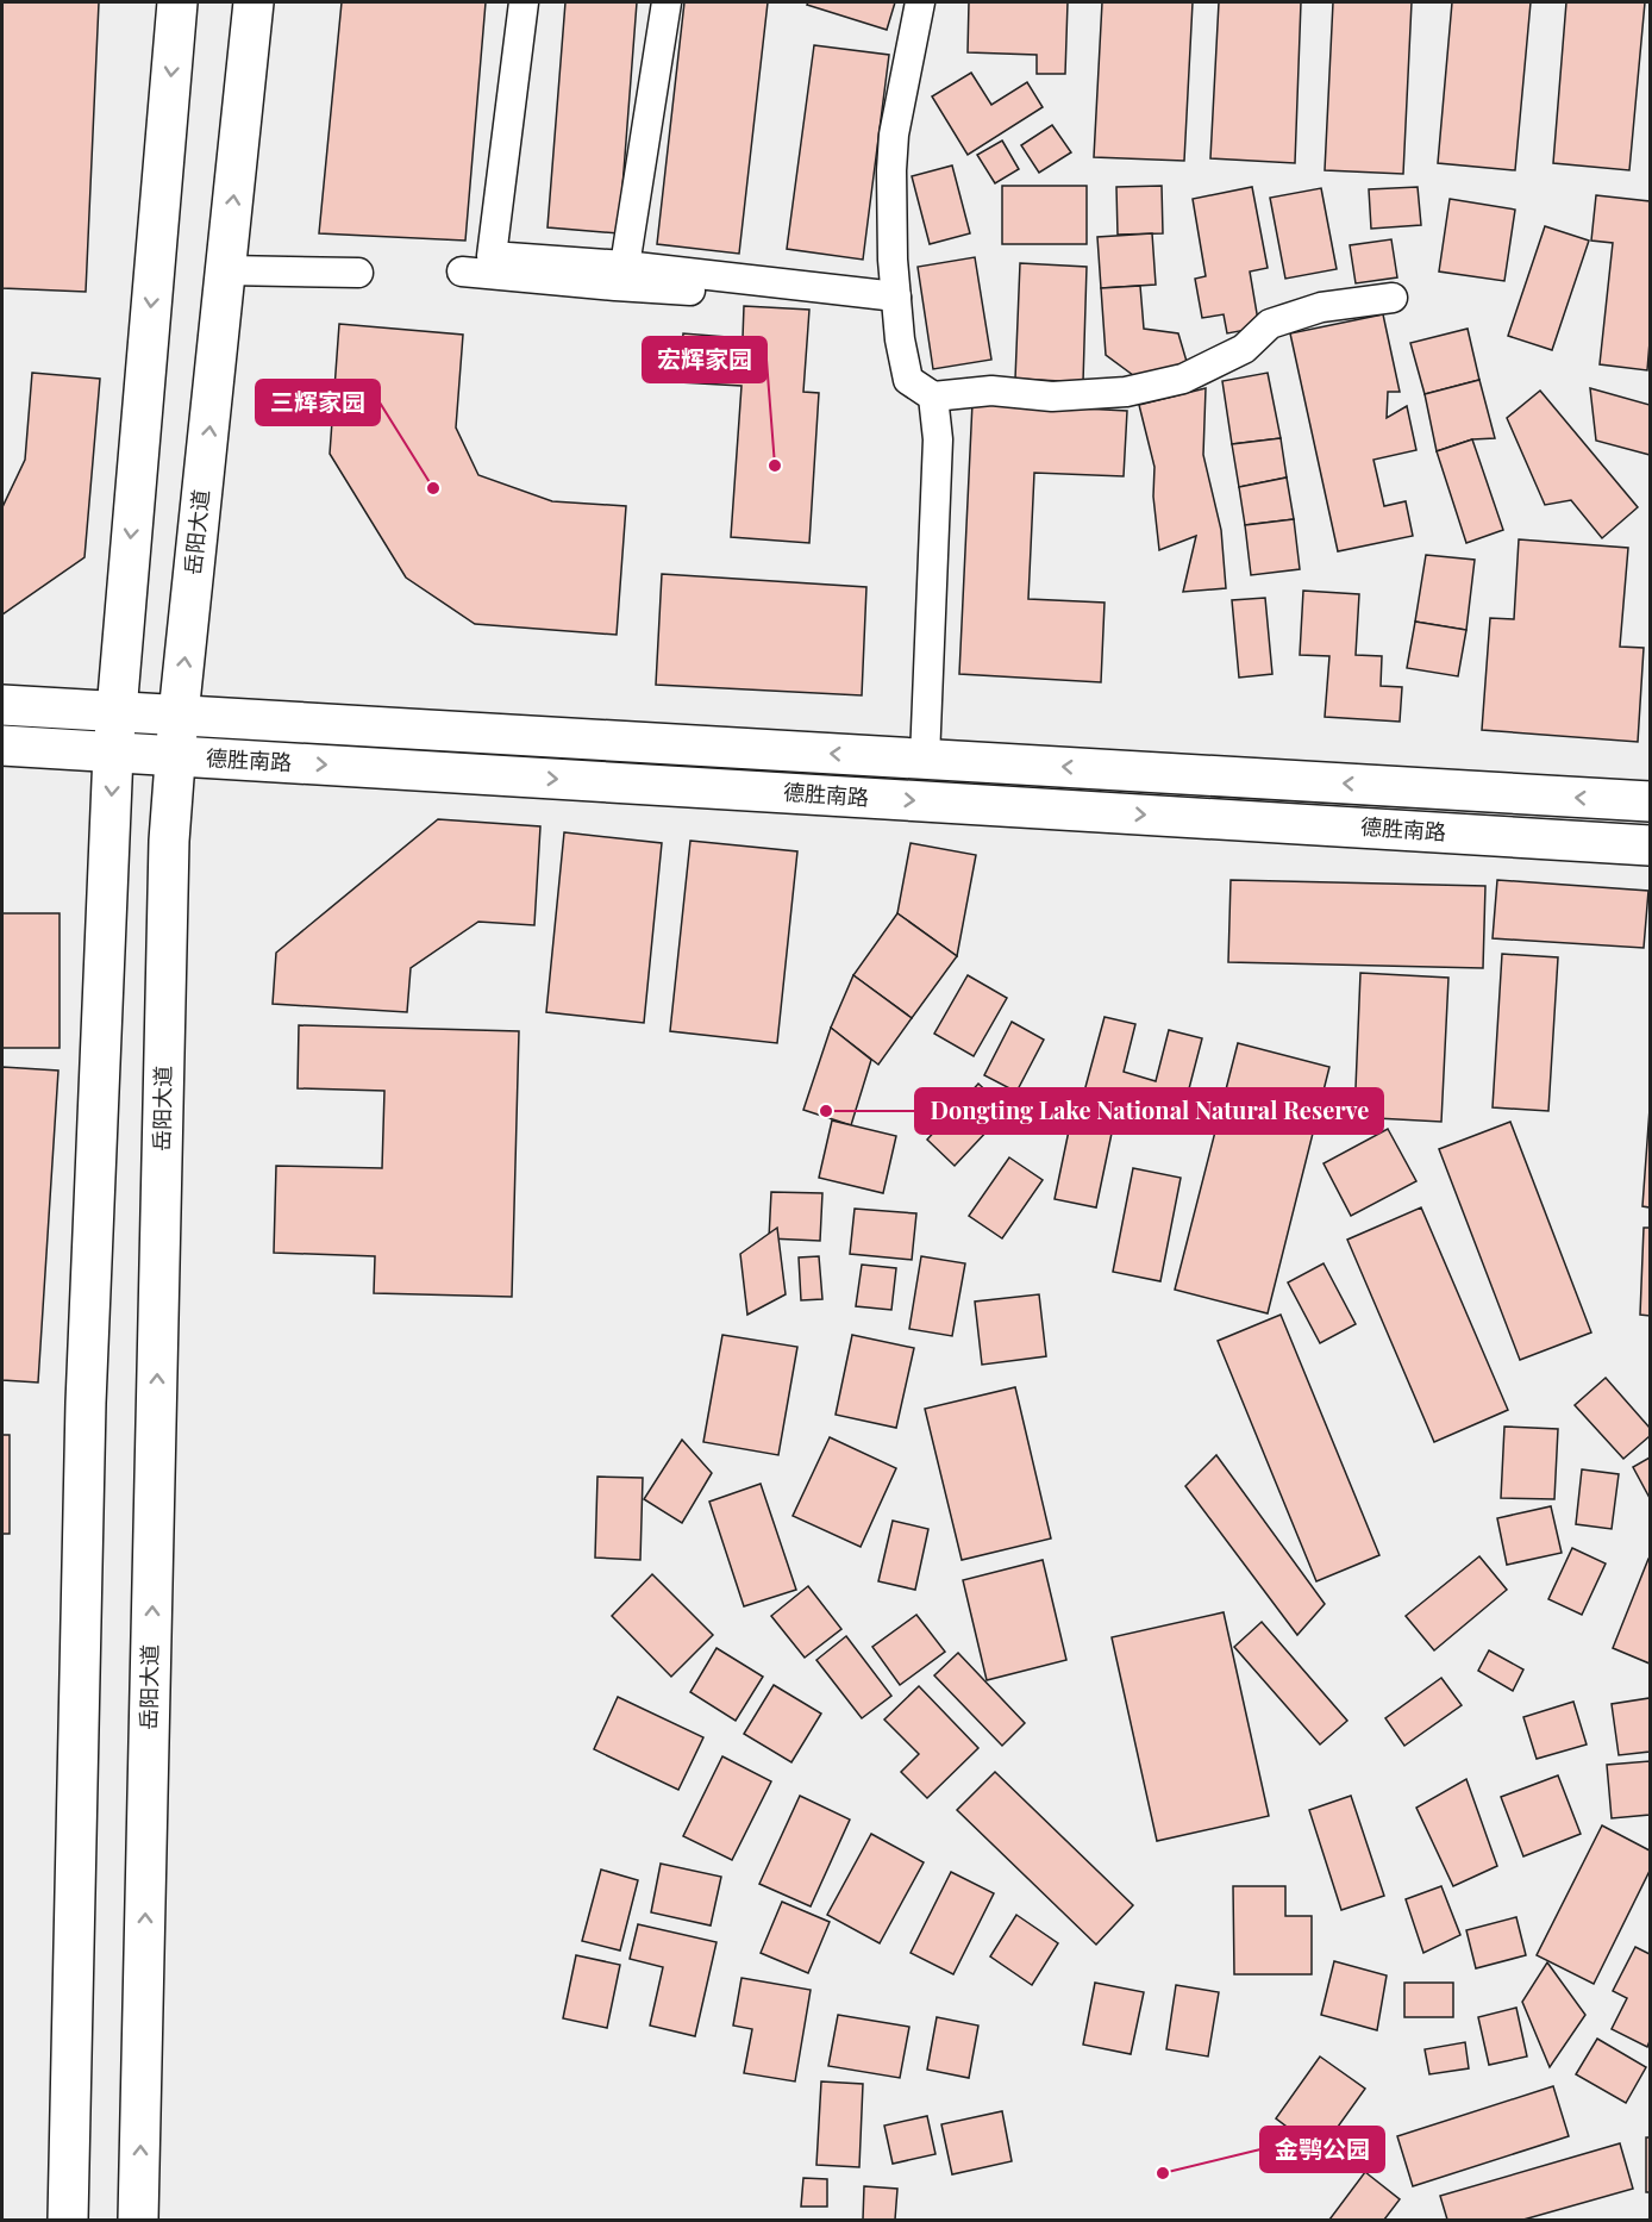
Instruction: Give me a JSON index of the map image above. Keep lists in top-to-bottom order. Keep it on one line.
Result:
{"streets":{"main road":["岳阳大道","德胜南路"]},"crossings":[["岳阳大道","德胜南路"]],"places":["宏辉家园","三辉家园","Dongting Lake National Natural Reserve","金鹗公园"]}
